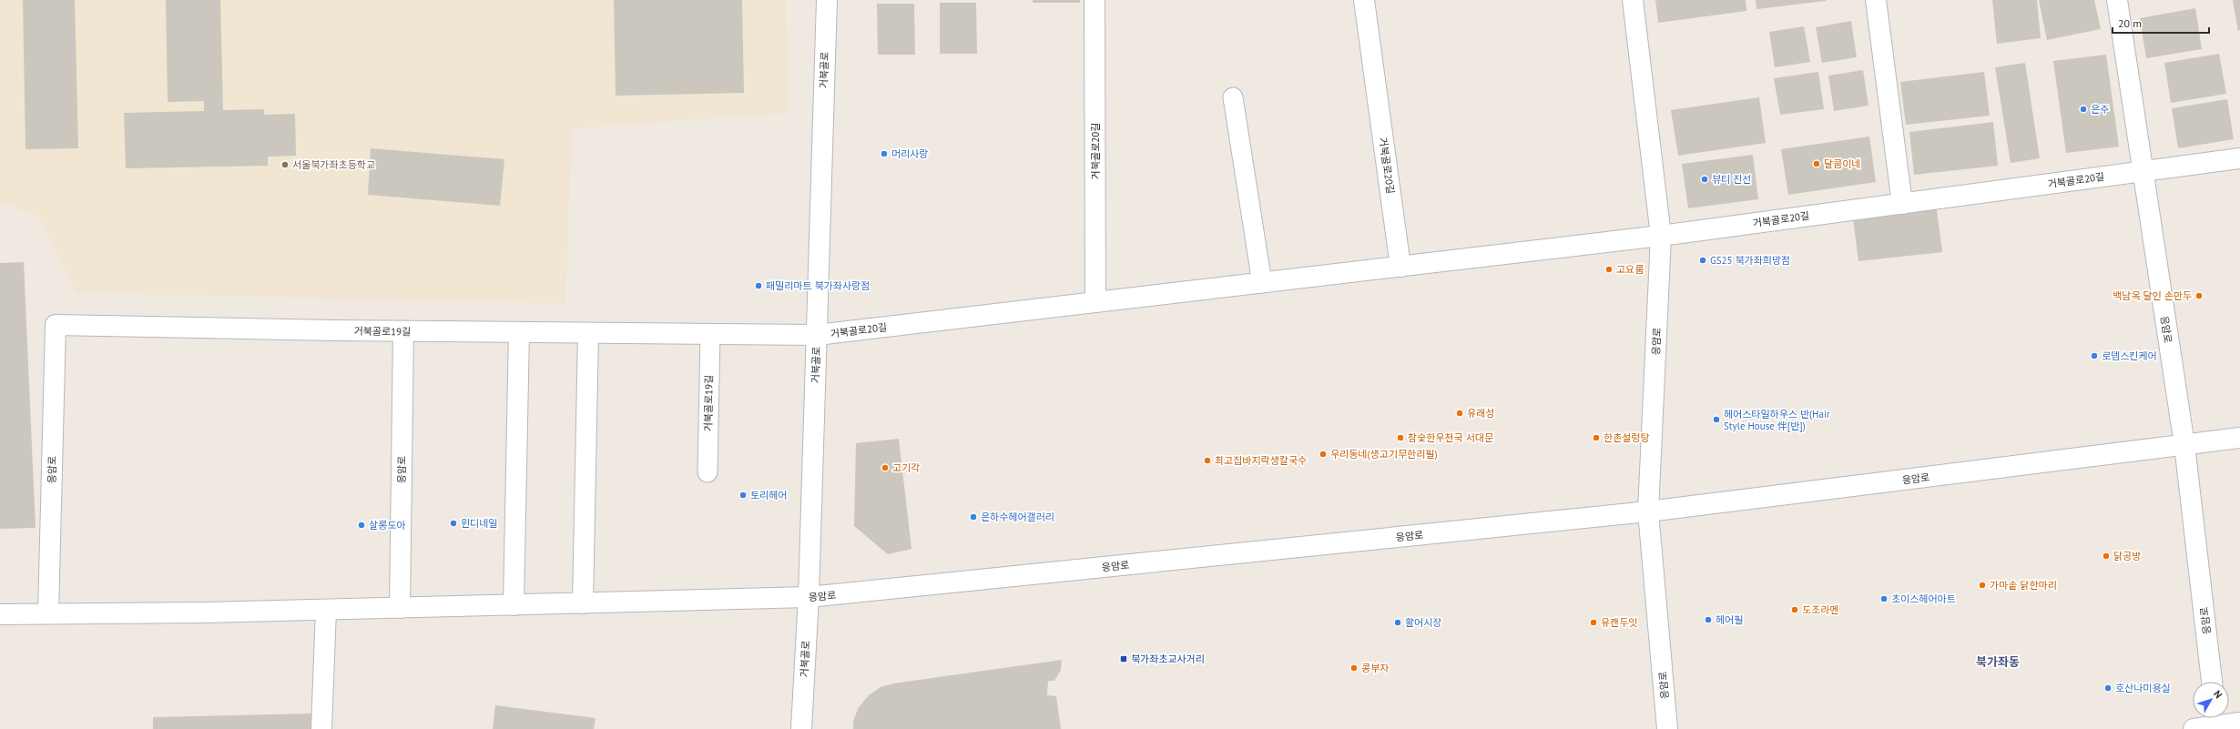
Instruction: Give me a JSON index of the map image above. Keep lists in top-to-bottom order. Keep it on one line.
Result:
{"streets":{"street":["거북골로","거북골로20길","응암로","거북골로19길"]},"crossings":[["거북골로","거북골로20길"],["거북골로","응암로"],["거북골로","거북골로19길"],["거북골로20길","응암로"],["거북골로20길","거북골로19길"],["응암로","거북골로19길"]],"districts":["북가좌동"],"places":{"other":["은주","머리사랑","달콤이네","서울북가좌초등학교","뷰티 진선","GS25 북가좌희망점","고요룸","패밀리마트 북가좌사랑점","백남옥 달인 손만두","로뎀스킨케어","유래성","헤어스타일하우스 반(Hair Style House 伴[반])","참숯한우천국 서대문","한촌설렁탕","우리동네(생고기무한리필)","최고집바지락생칼국수","고기각","토리헤어","은하수헤어갤러리","윈디네일","살롱도아","닭공방","가마솥 닭한마리","초이스헤어아트","도조라멘","헤어필","활어시장","유캔두잇","콩부자","호산나미용실"],"transit":["북가좌초교사거리"]},"scale_bar":"20 m","north":"top right"}
